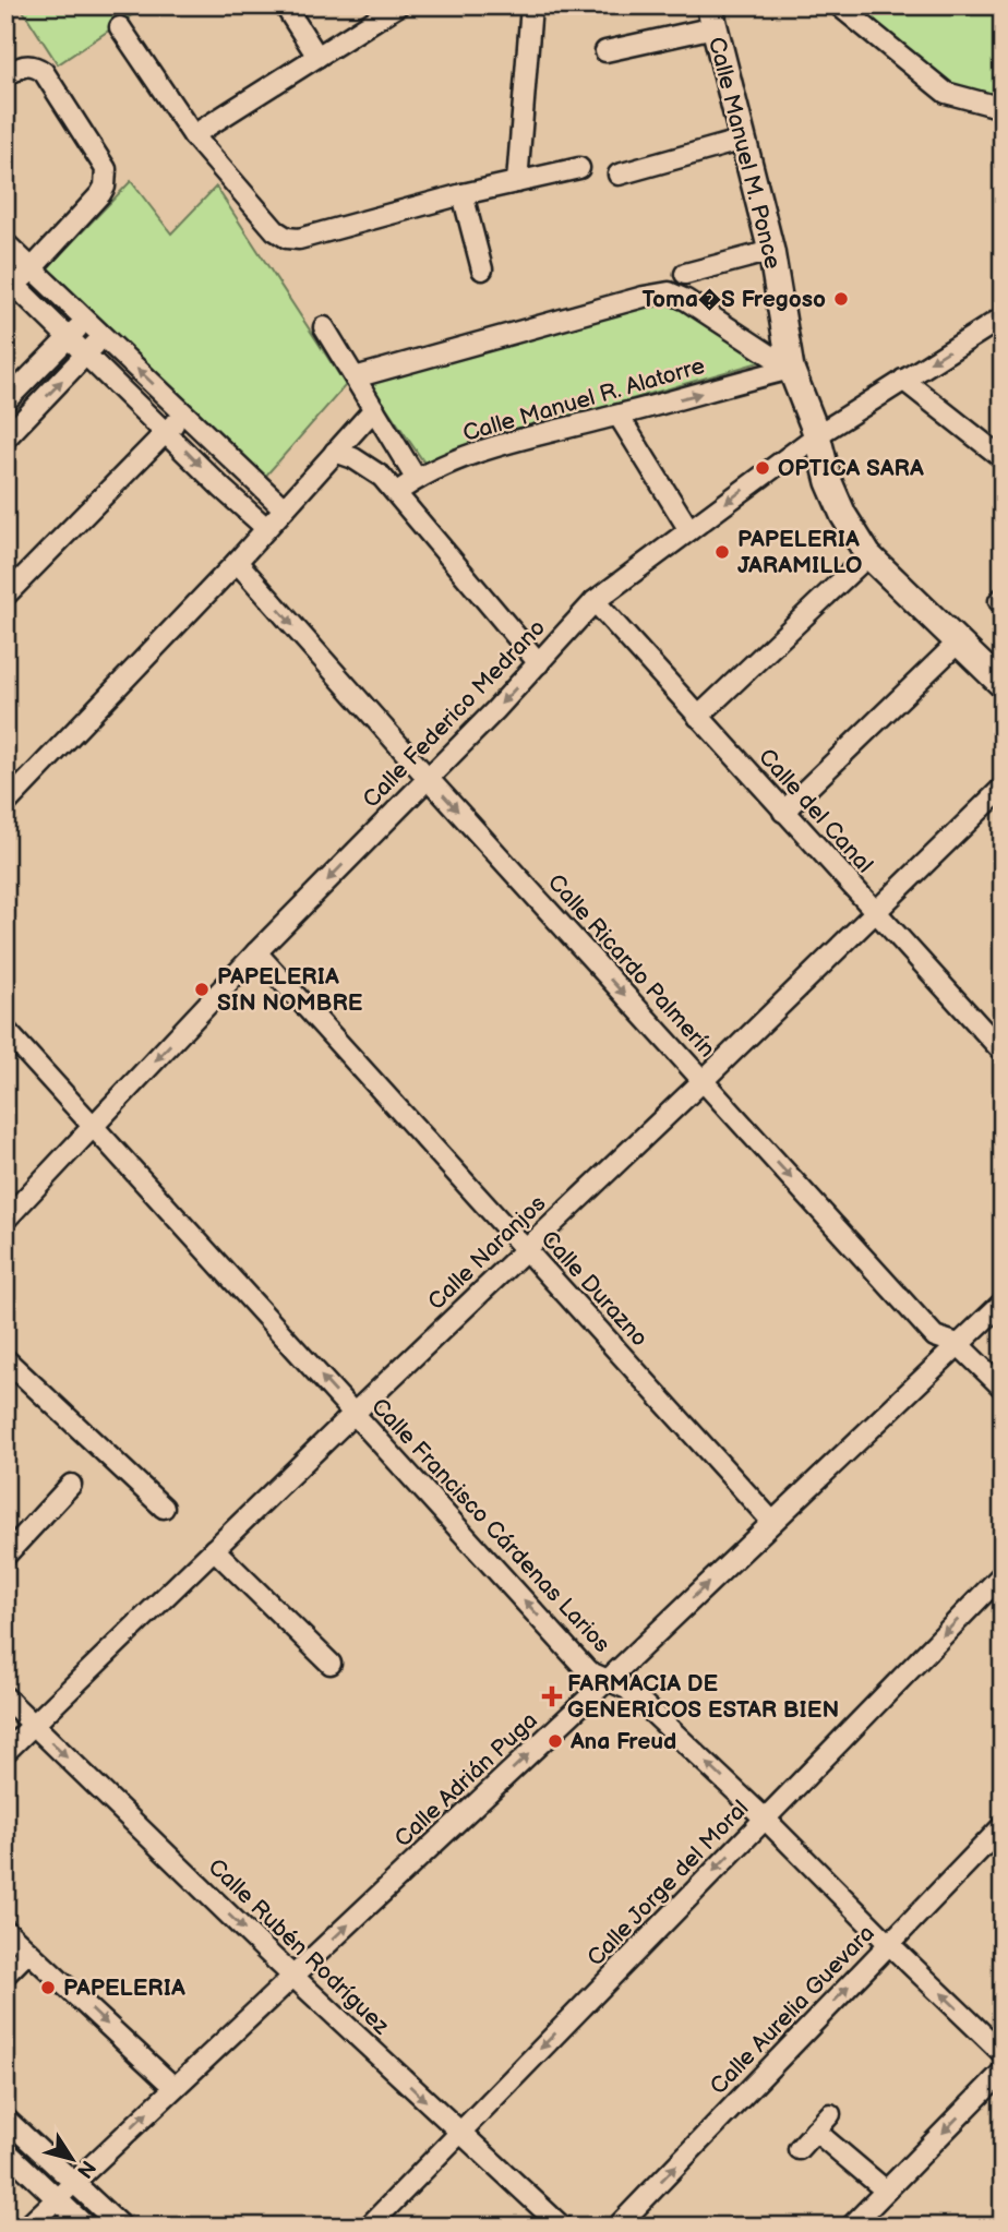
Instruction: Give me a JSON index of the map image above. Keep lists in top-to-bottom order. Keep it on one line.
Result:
{"streets":{"street":["Calle Manuel M. Ponce","Calle Manuel R. Alatorre","Calle Federico Medrano","Calle del Canal","Calle Ricardo Palmerín","Calle Naranjos","Calle Durazno","Calle Francisco Cárdenas Larios","Calle Adrián Puga","Calle Jorge del Moral","Calle Rubén Rodríguez","Calle Aurelia Guevara"]},"crossings":[["Calle Manuel M. Ponce","Calle Manuel R. Alatorre"],["Calle Manuel M. Ponce","Calle Federico Medrano"],["Calle Federico Medrano","Calle del Canal"],["Calle Federico Medrano","Calle Ricardo Palmerín"],["Calle Federico Medrano","Calle Durazno"],["Calle Federico Medrano","Calle Francisco Cárdenas Larios"],["Calle del Canal","Calle Naranjos"],["Calle Ricardo Palmerín","Calle Naranjos"],["Calle Ricardo Palmerín","Calle Adrián Puga"],["Calle Naranjos","Calle Durazno"],["Calle Naranjos","Calle Francisco Cárdenas Larios"],["Calle Naranjos","Calle Rubén Rodríguez"],["Calle Durazno","Calle Adrián Puga"],["Calle Francisco Cárdenas Larios","Calle Adrián Puga"],["Calle Francisco Cárdenas Larios","Calle Jorge del Moral"],["Calle Francisco Cárdenas Larios","Calle Aurelia Guevara"],["Calle Adrián Puga","Calle Rubén Rodríguez"],["Calle Jorge del Moral","Calle Rubén Rodríguez"]],"one_way":["Calle Federico Medrano","Calle Ricardo Palmerín","Calle Francisco Cárdenas Larios","Calle Adrián Puga","Calle Jorge del Moral"],"places":{"other":["Toma�S Fregoso","OPTICA SARA","PAPELERIA JARAMILLO","PAPELERIA SIN NOMBRE","Ana Freud","PAPELERIA"],"health":["FARMACIA DE GENERICOS ESTAR BIEN"]},"north":"bottom right"}
